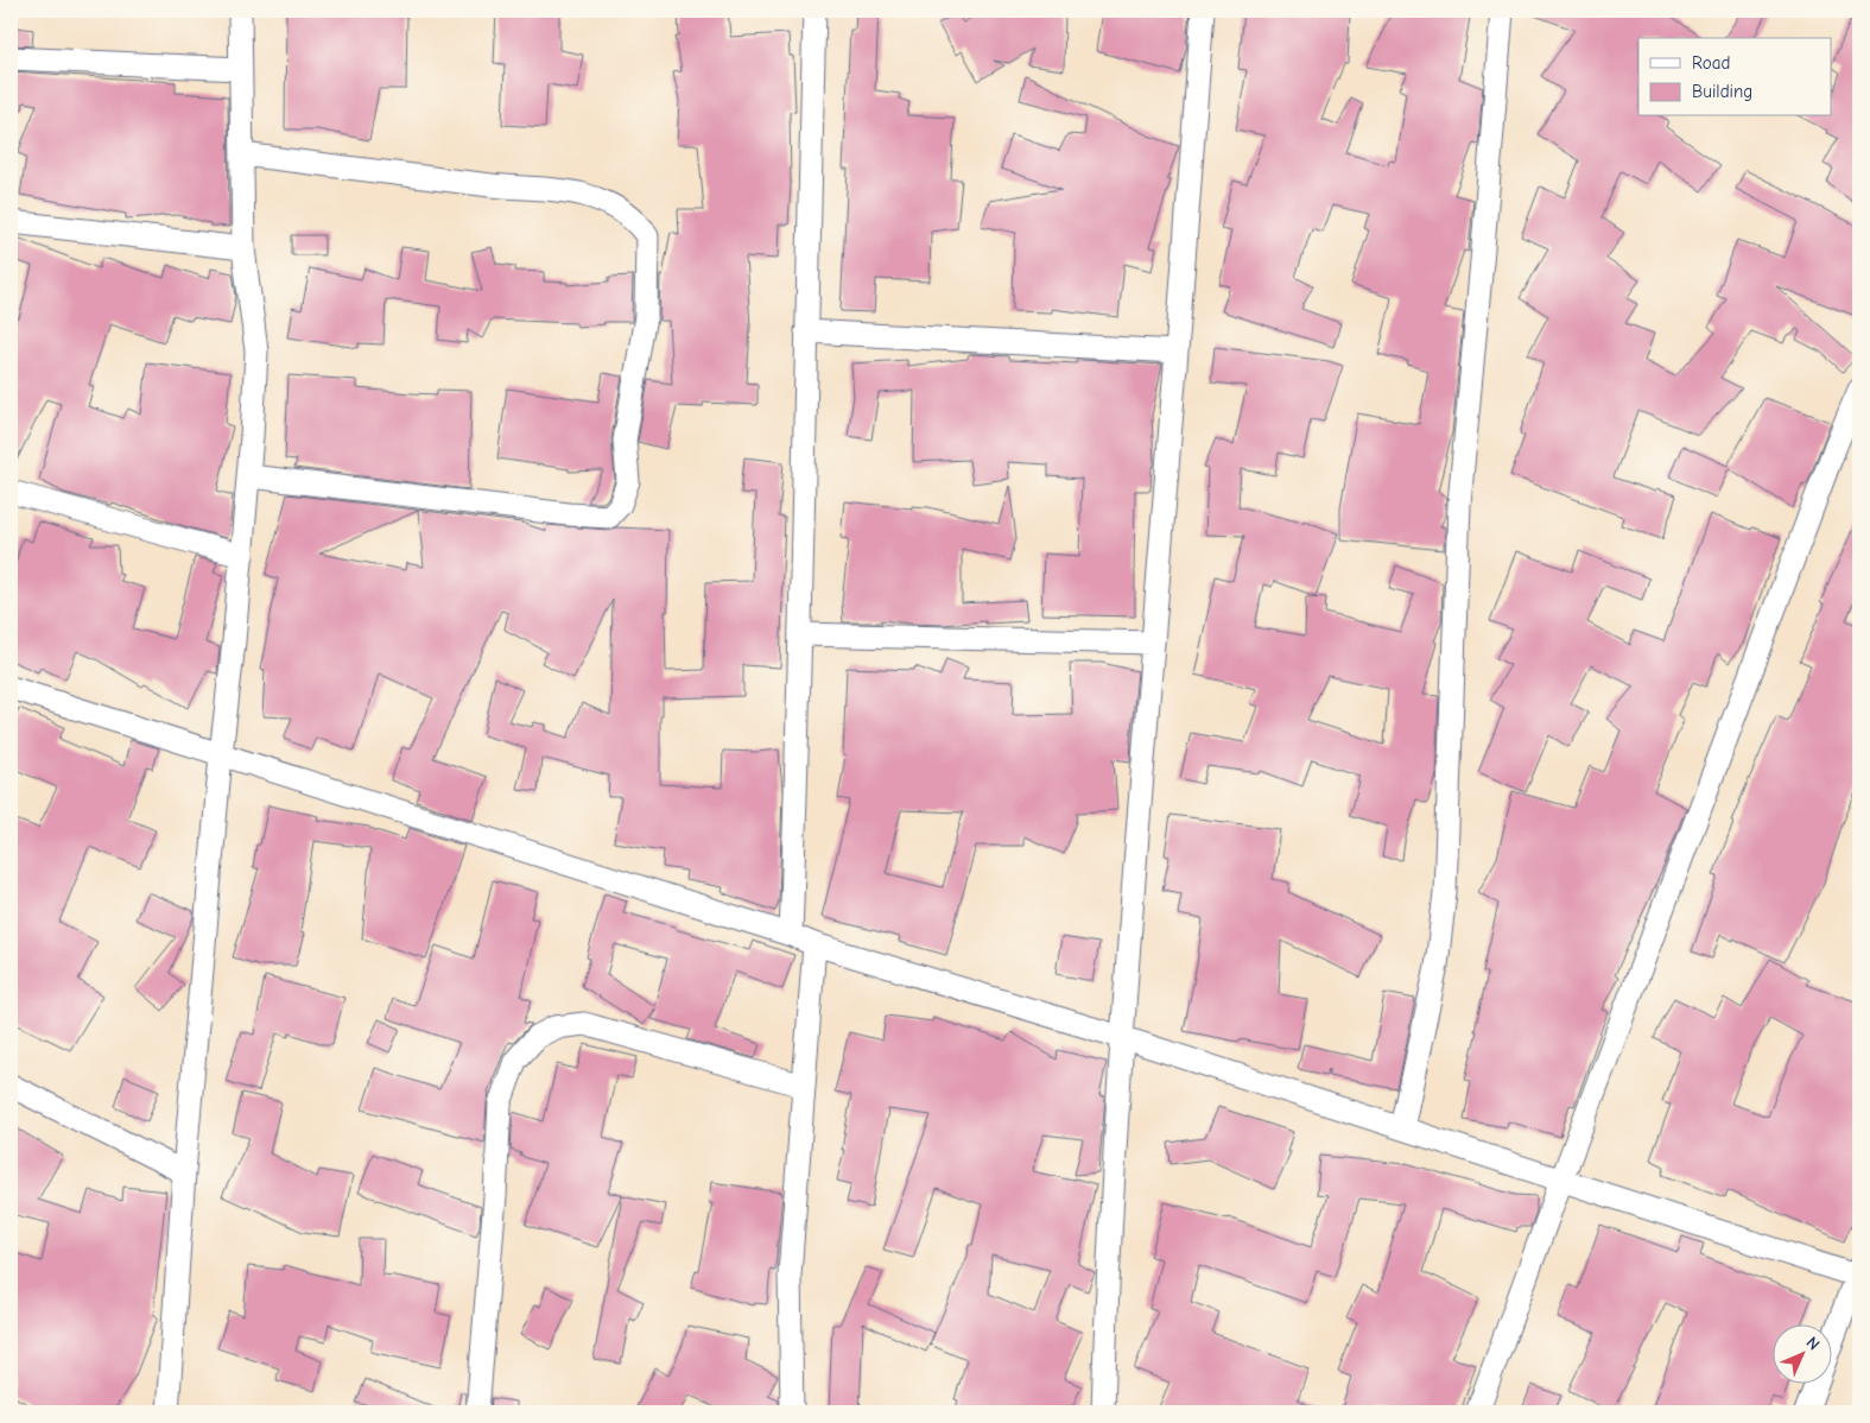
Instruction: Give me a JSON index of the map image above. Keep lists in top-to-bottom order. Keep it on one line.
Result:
{"legend":["Road","Building"],"north":"top right"}
